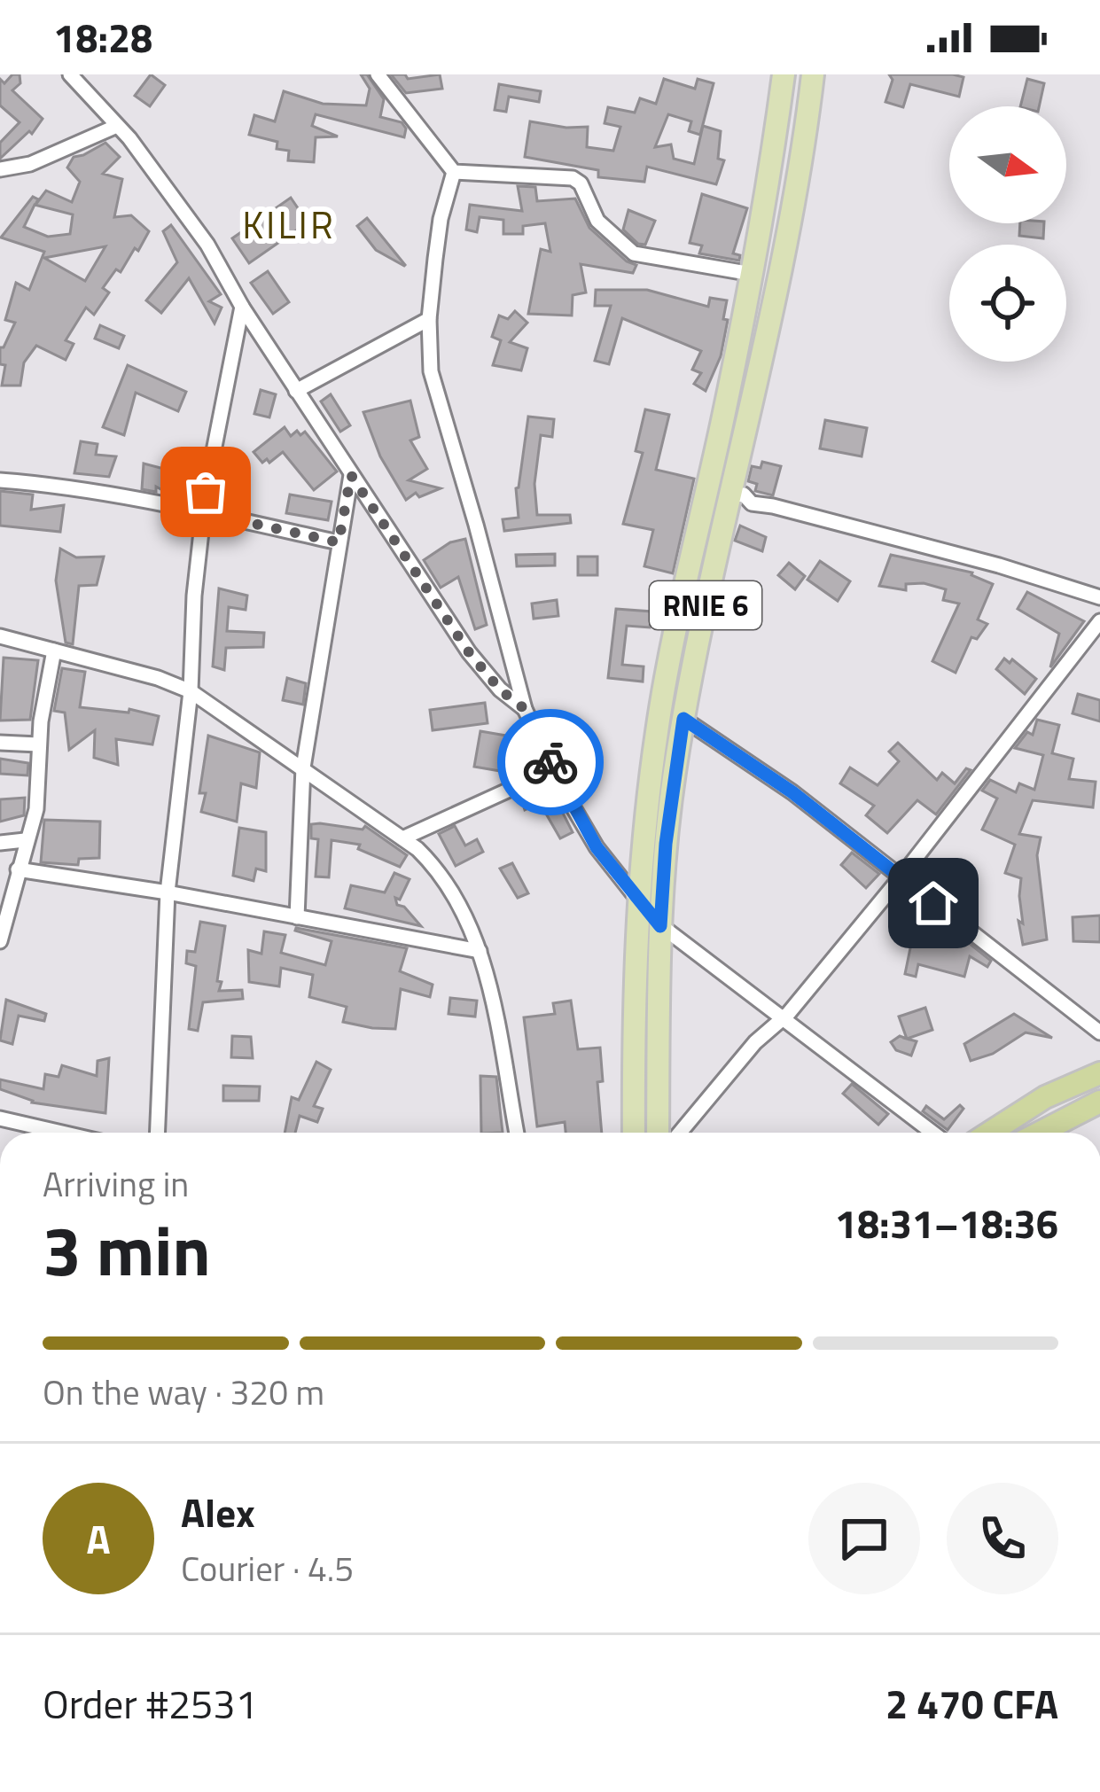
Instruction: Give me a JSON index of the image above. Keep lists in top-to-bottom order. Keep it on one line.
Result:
{"streets":{"main road":["RNIE 6"]},"districts":["KILIR"],"north":"right","page":{"status":"18:28","heading":["3 min","Arriving in","18:31–18:36"],"panel":["Alex","Courier · 4.5","Order #2531","2 470 CFA"],"bar":"On the way · 320 m","round":"A"}}
